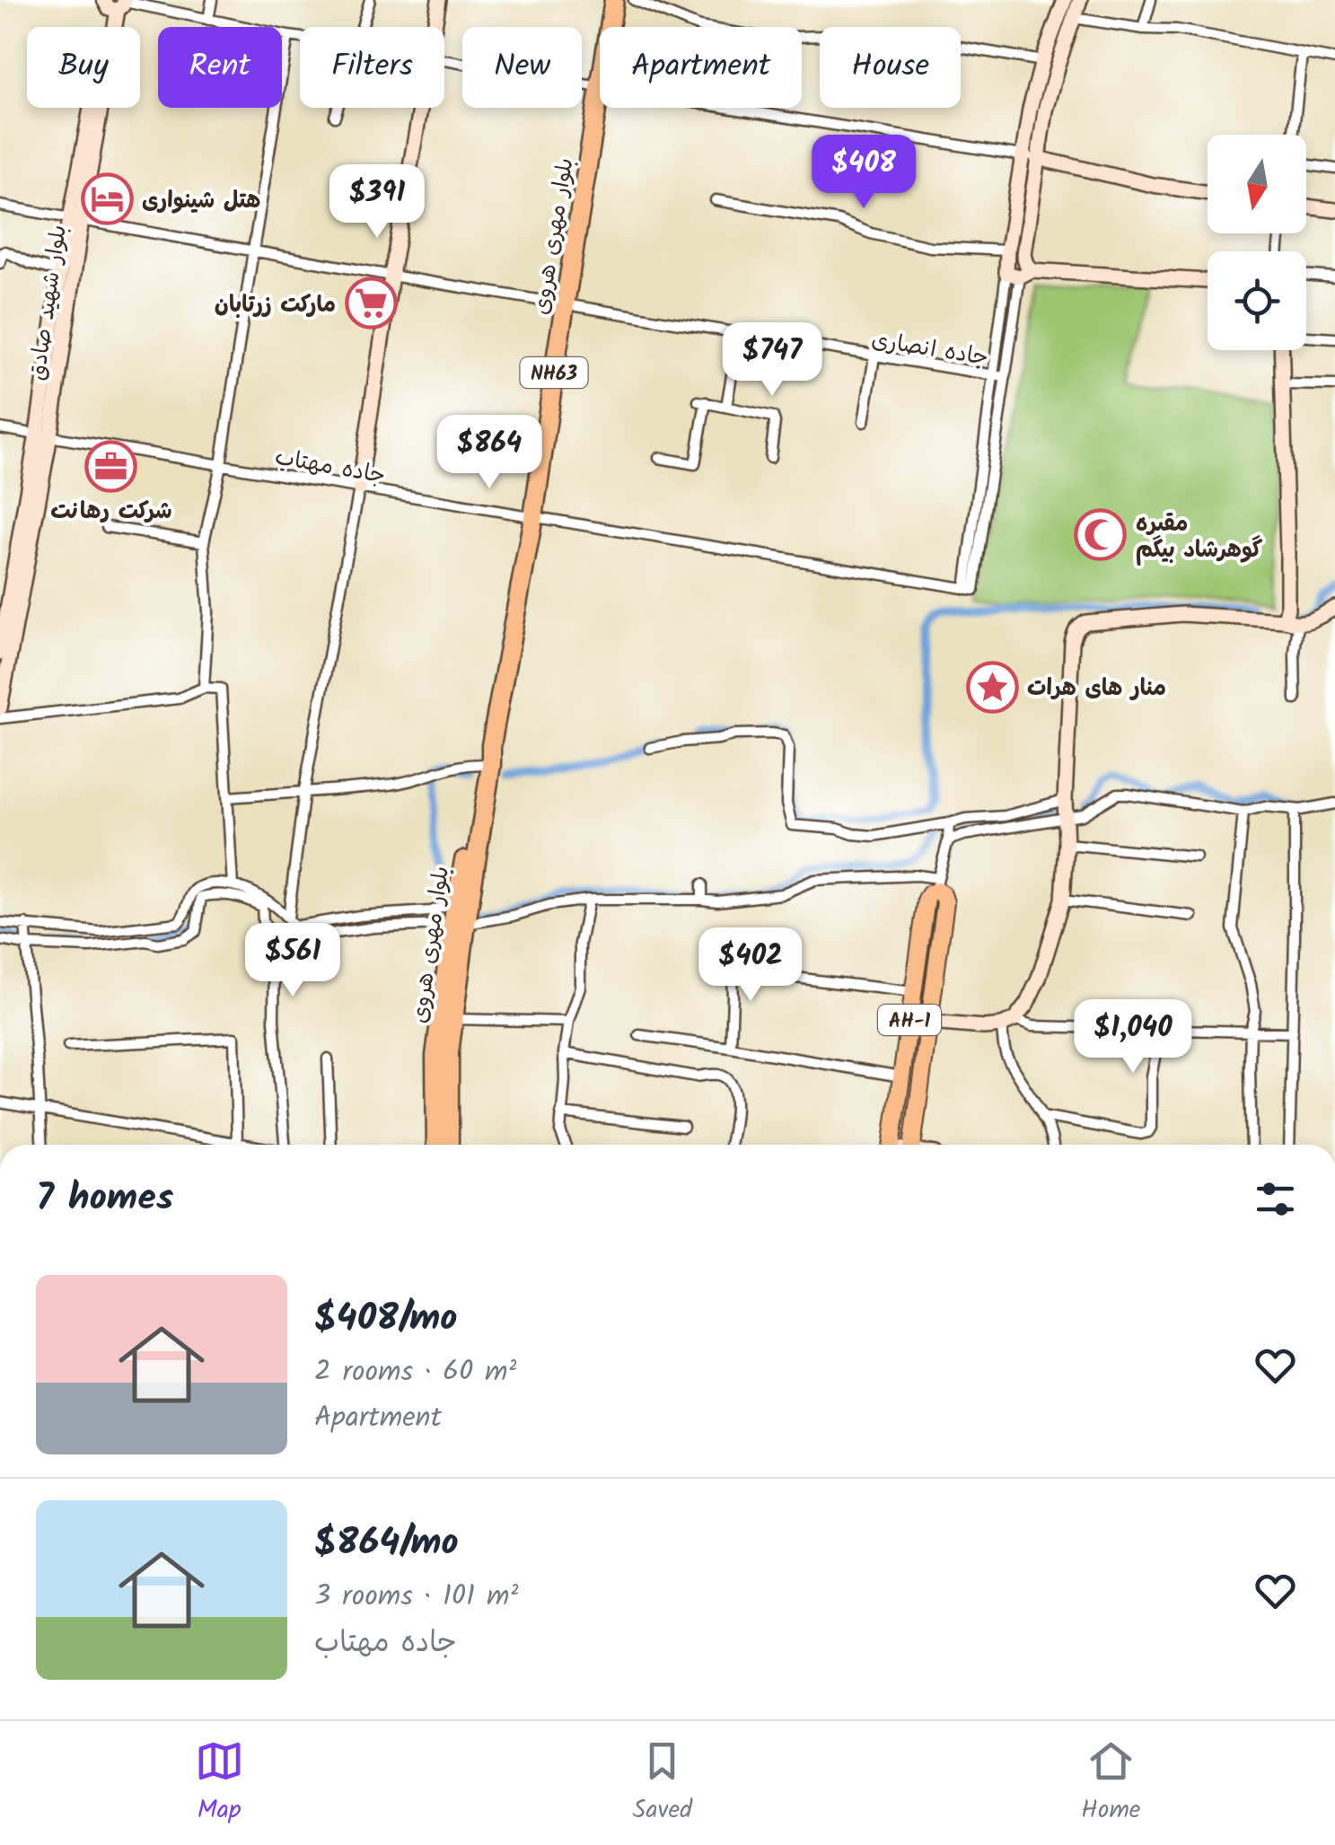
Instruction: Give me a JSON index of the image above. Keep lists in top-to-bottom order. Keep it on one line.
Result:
{"streets":{"highway":["بلوار مهری هروی","NH63"],"main road":["بلوار شهید صادق","AH-1"],"street":["جاده انصاری","جاده مهتاب"]},"crossings":[["بلوار مهری هروی","جاده انصاری"],["بلوار مهری هروی","جاده مهتاب"],["بلوار شهید صادق","جاده انصاری"],["بلوار شهید صادق","جاده مهتاب"]],"places":{"hotel":["هتل شینواری"],"supermarket":["مارکت زرتابان"],"office":["شرکت رهانت"],"mosque":["مقبره گوهرشاد بیگم"],"place":["منار های هرات"]},"north":"bottom","page":{"chip":["Buy","Rent","Filters","New","Apartment","House"],"price":["$408","$391","$747","$864","$561","$402","$1,040"],"heading":"7 homes","list":[{"name":"$408/mo","note":"2 rooms · 60 m² · Apartment"},{"name":"$864/mo","note":"3 rooms · 101 m² · جاده مهتاب"}],"tabs":["Map","Saved","Home"]}}
